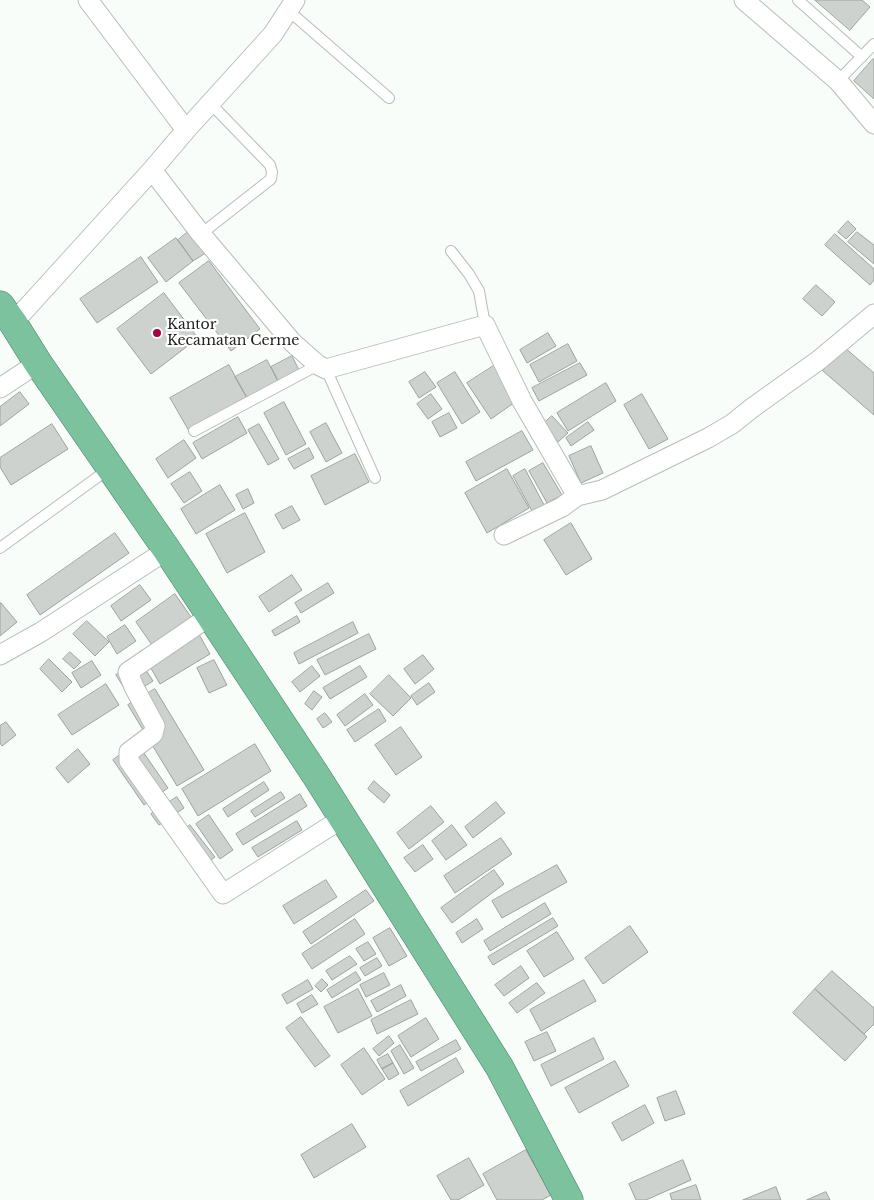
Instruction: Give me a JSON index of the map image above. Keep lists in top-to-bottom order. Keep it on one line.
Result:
{"places":["Kantor Kecamatan Cerme"]}
